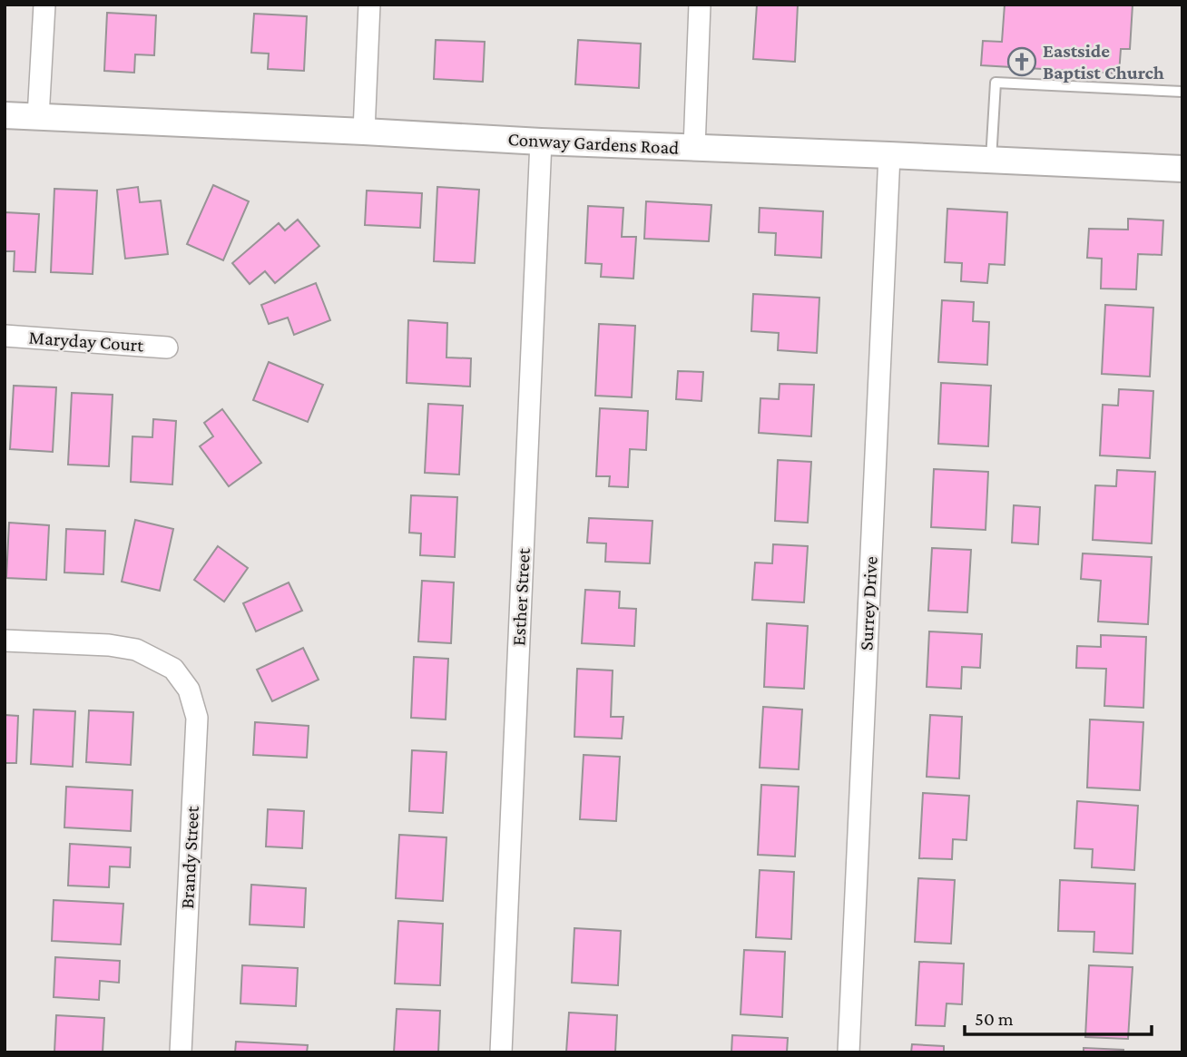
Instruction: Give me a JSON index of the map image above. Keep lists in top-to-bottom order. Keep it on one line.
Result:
{"streets":{"street":["Conway Gardens Road","Maryday Court","Esther Street","Surrey Drive","Brandy Street"]},"crossings":[["Conway Gardens Road","Esther Street"],["Conway Gardens Road","Surrey Drive"]],"places":{"church":["Eastside Baptist Church"]},"scale_bar":"50 m"}
